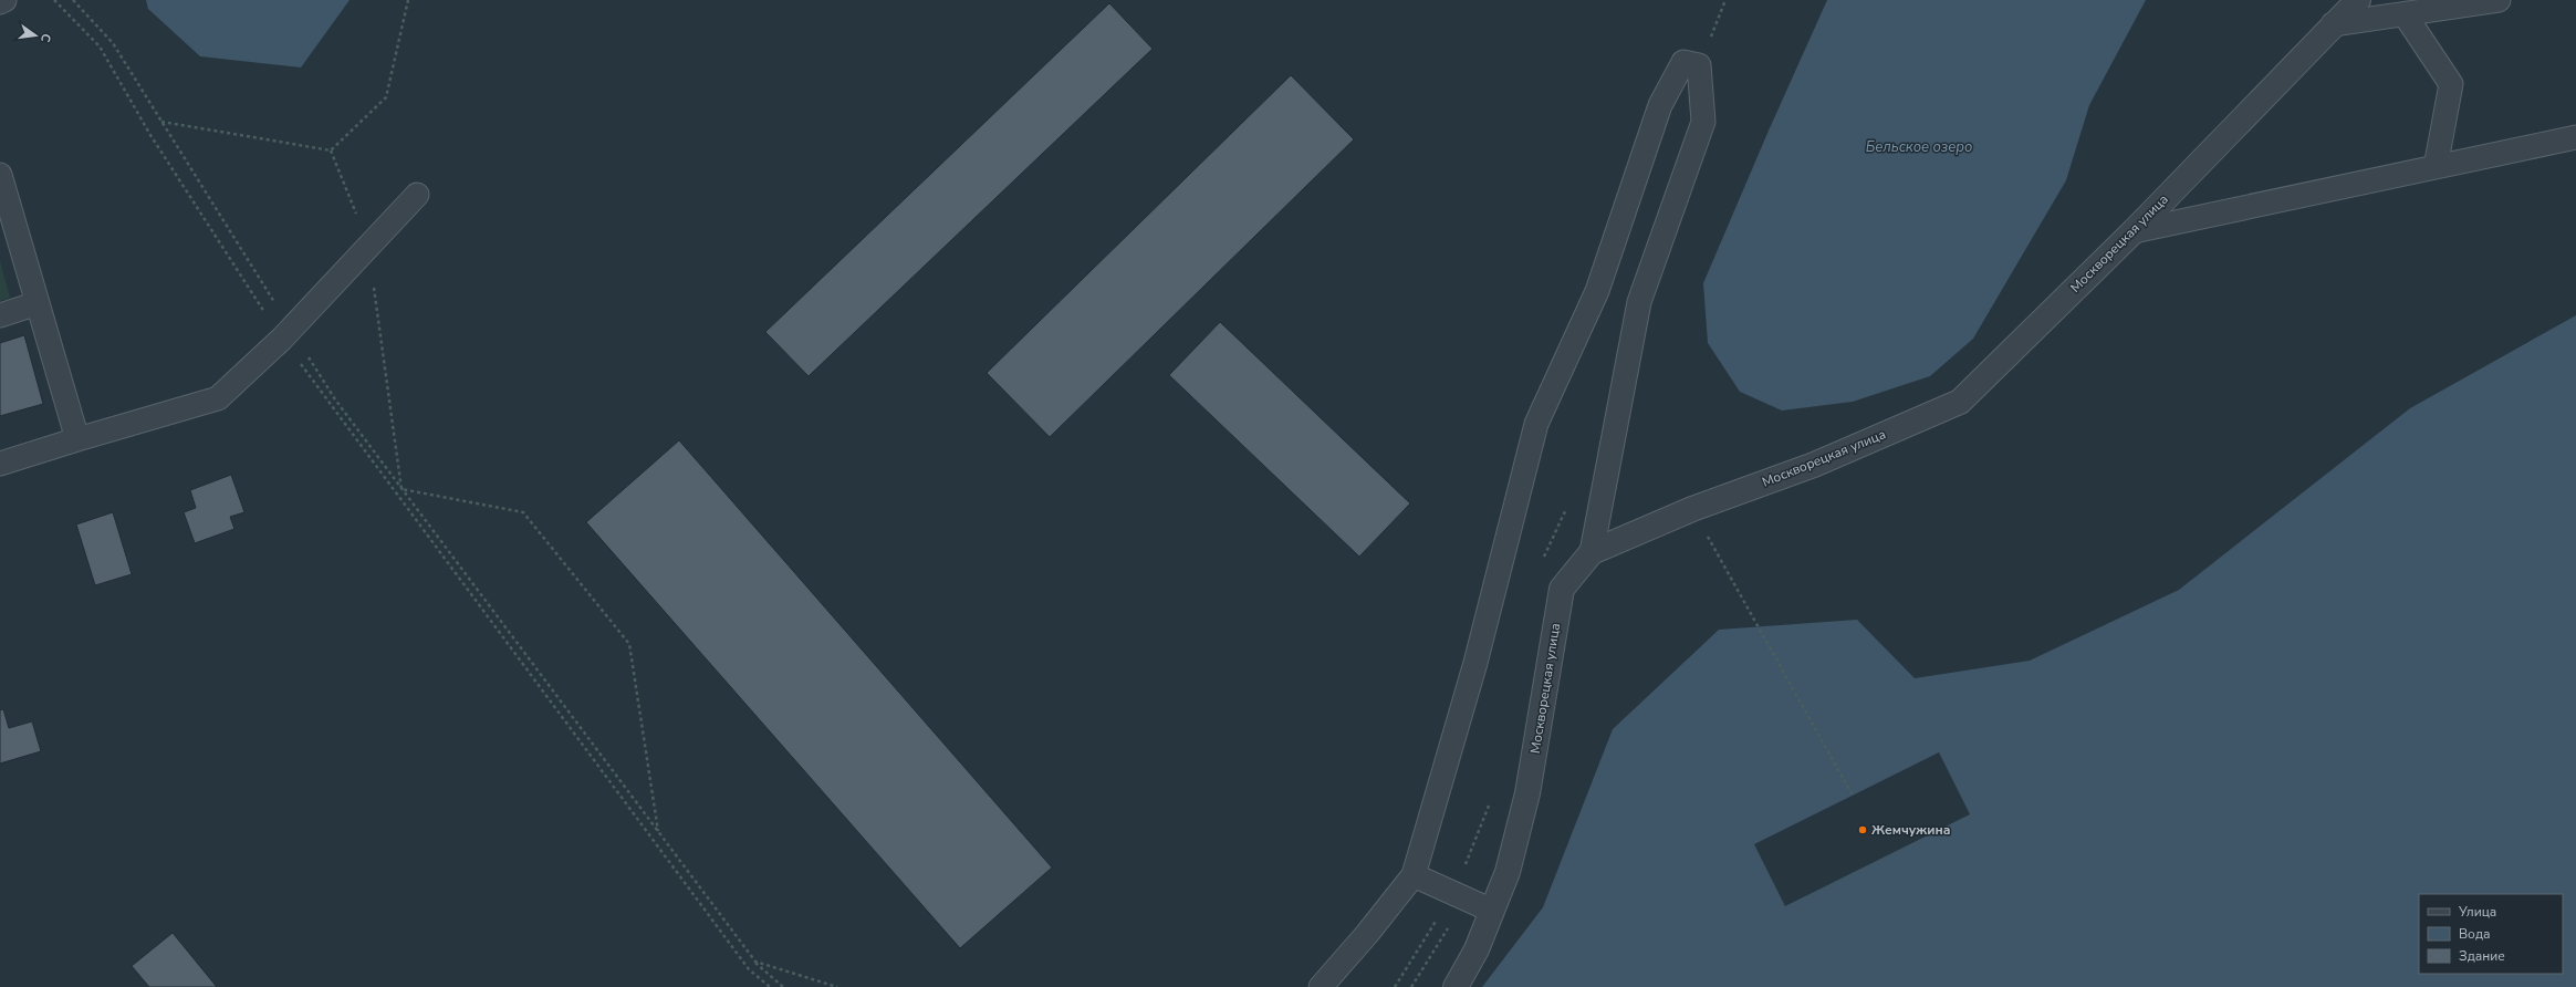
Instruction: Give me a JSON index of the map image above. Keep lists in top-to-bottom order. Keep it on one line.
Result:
{"streets":{"street":["Москворецкая улица"]},"water":["Бельское озеро"],"places":["Жемчужина"],"legend":["Улица","Вода","Здание"],"north":"right"}
